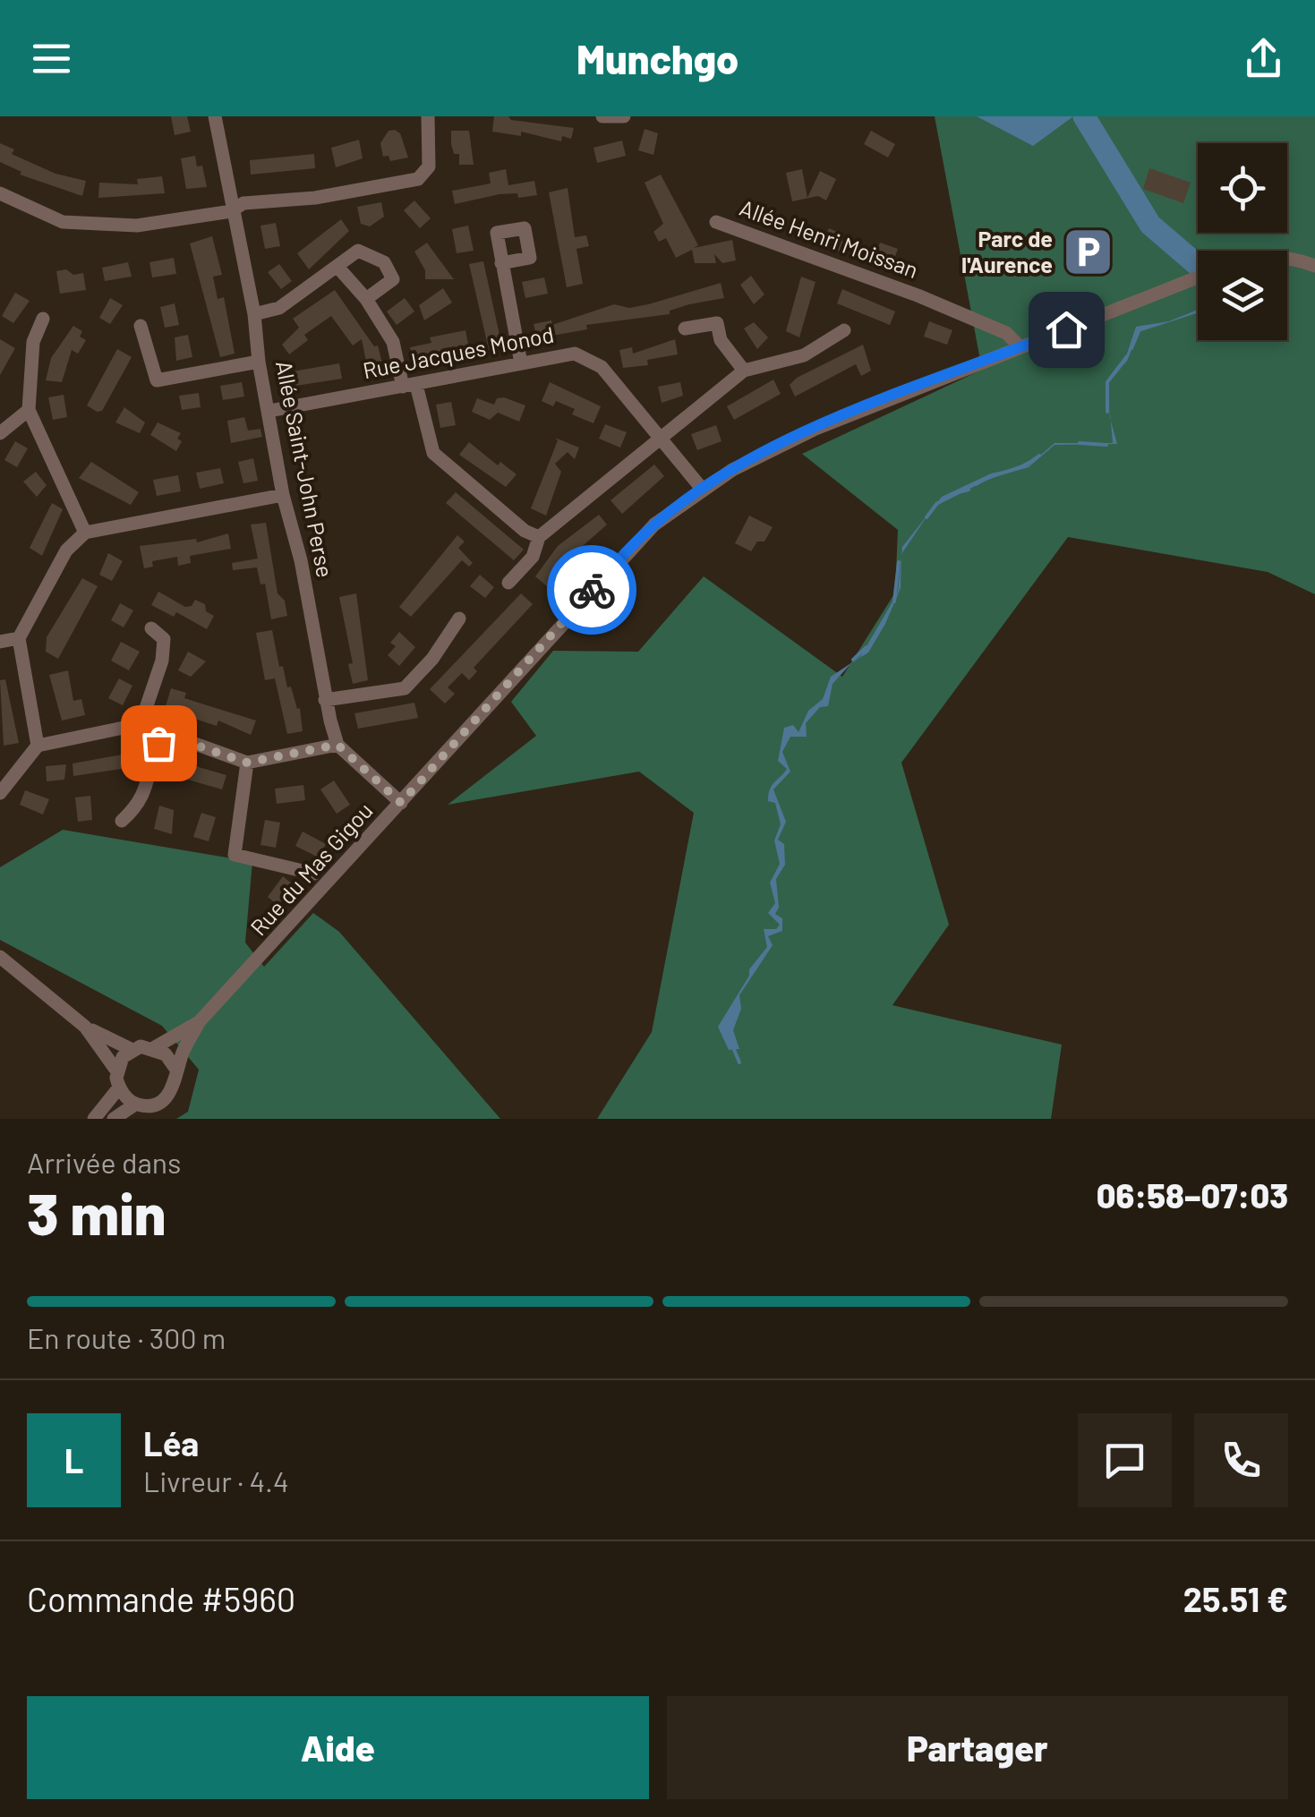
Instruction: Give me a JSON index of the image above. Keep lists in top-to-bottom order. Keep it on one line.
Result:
{"streets":{"street":["Allée Henri Moissan","Rue Jacques Monod","Allée Saint-John Perse","Rue du Mas Gigou"]},"crossings":[["Allée Henri Moissan","Rue du Mas Gigou"],["Rue Jacques Monod","Allée Saint-John Perse"],["Rue Jacques Monod","Rue du Mas Gigou"]],"places":{"parking":["Parc de l'Aurence"]},"page":{"header":"Munchgo","heading":["3 min","Arrivée dans","06:58–07:03"],"panel":["Léa","Livreur · 4.4","Commande #5960","25.51 €"],"bar":"En route · 300 m","round":"L","buttons":["Aide","Partager"]}}
